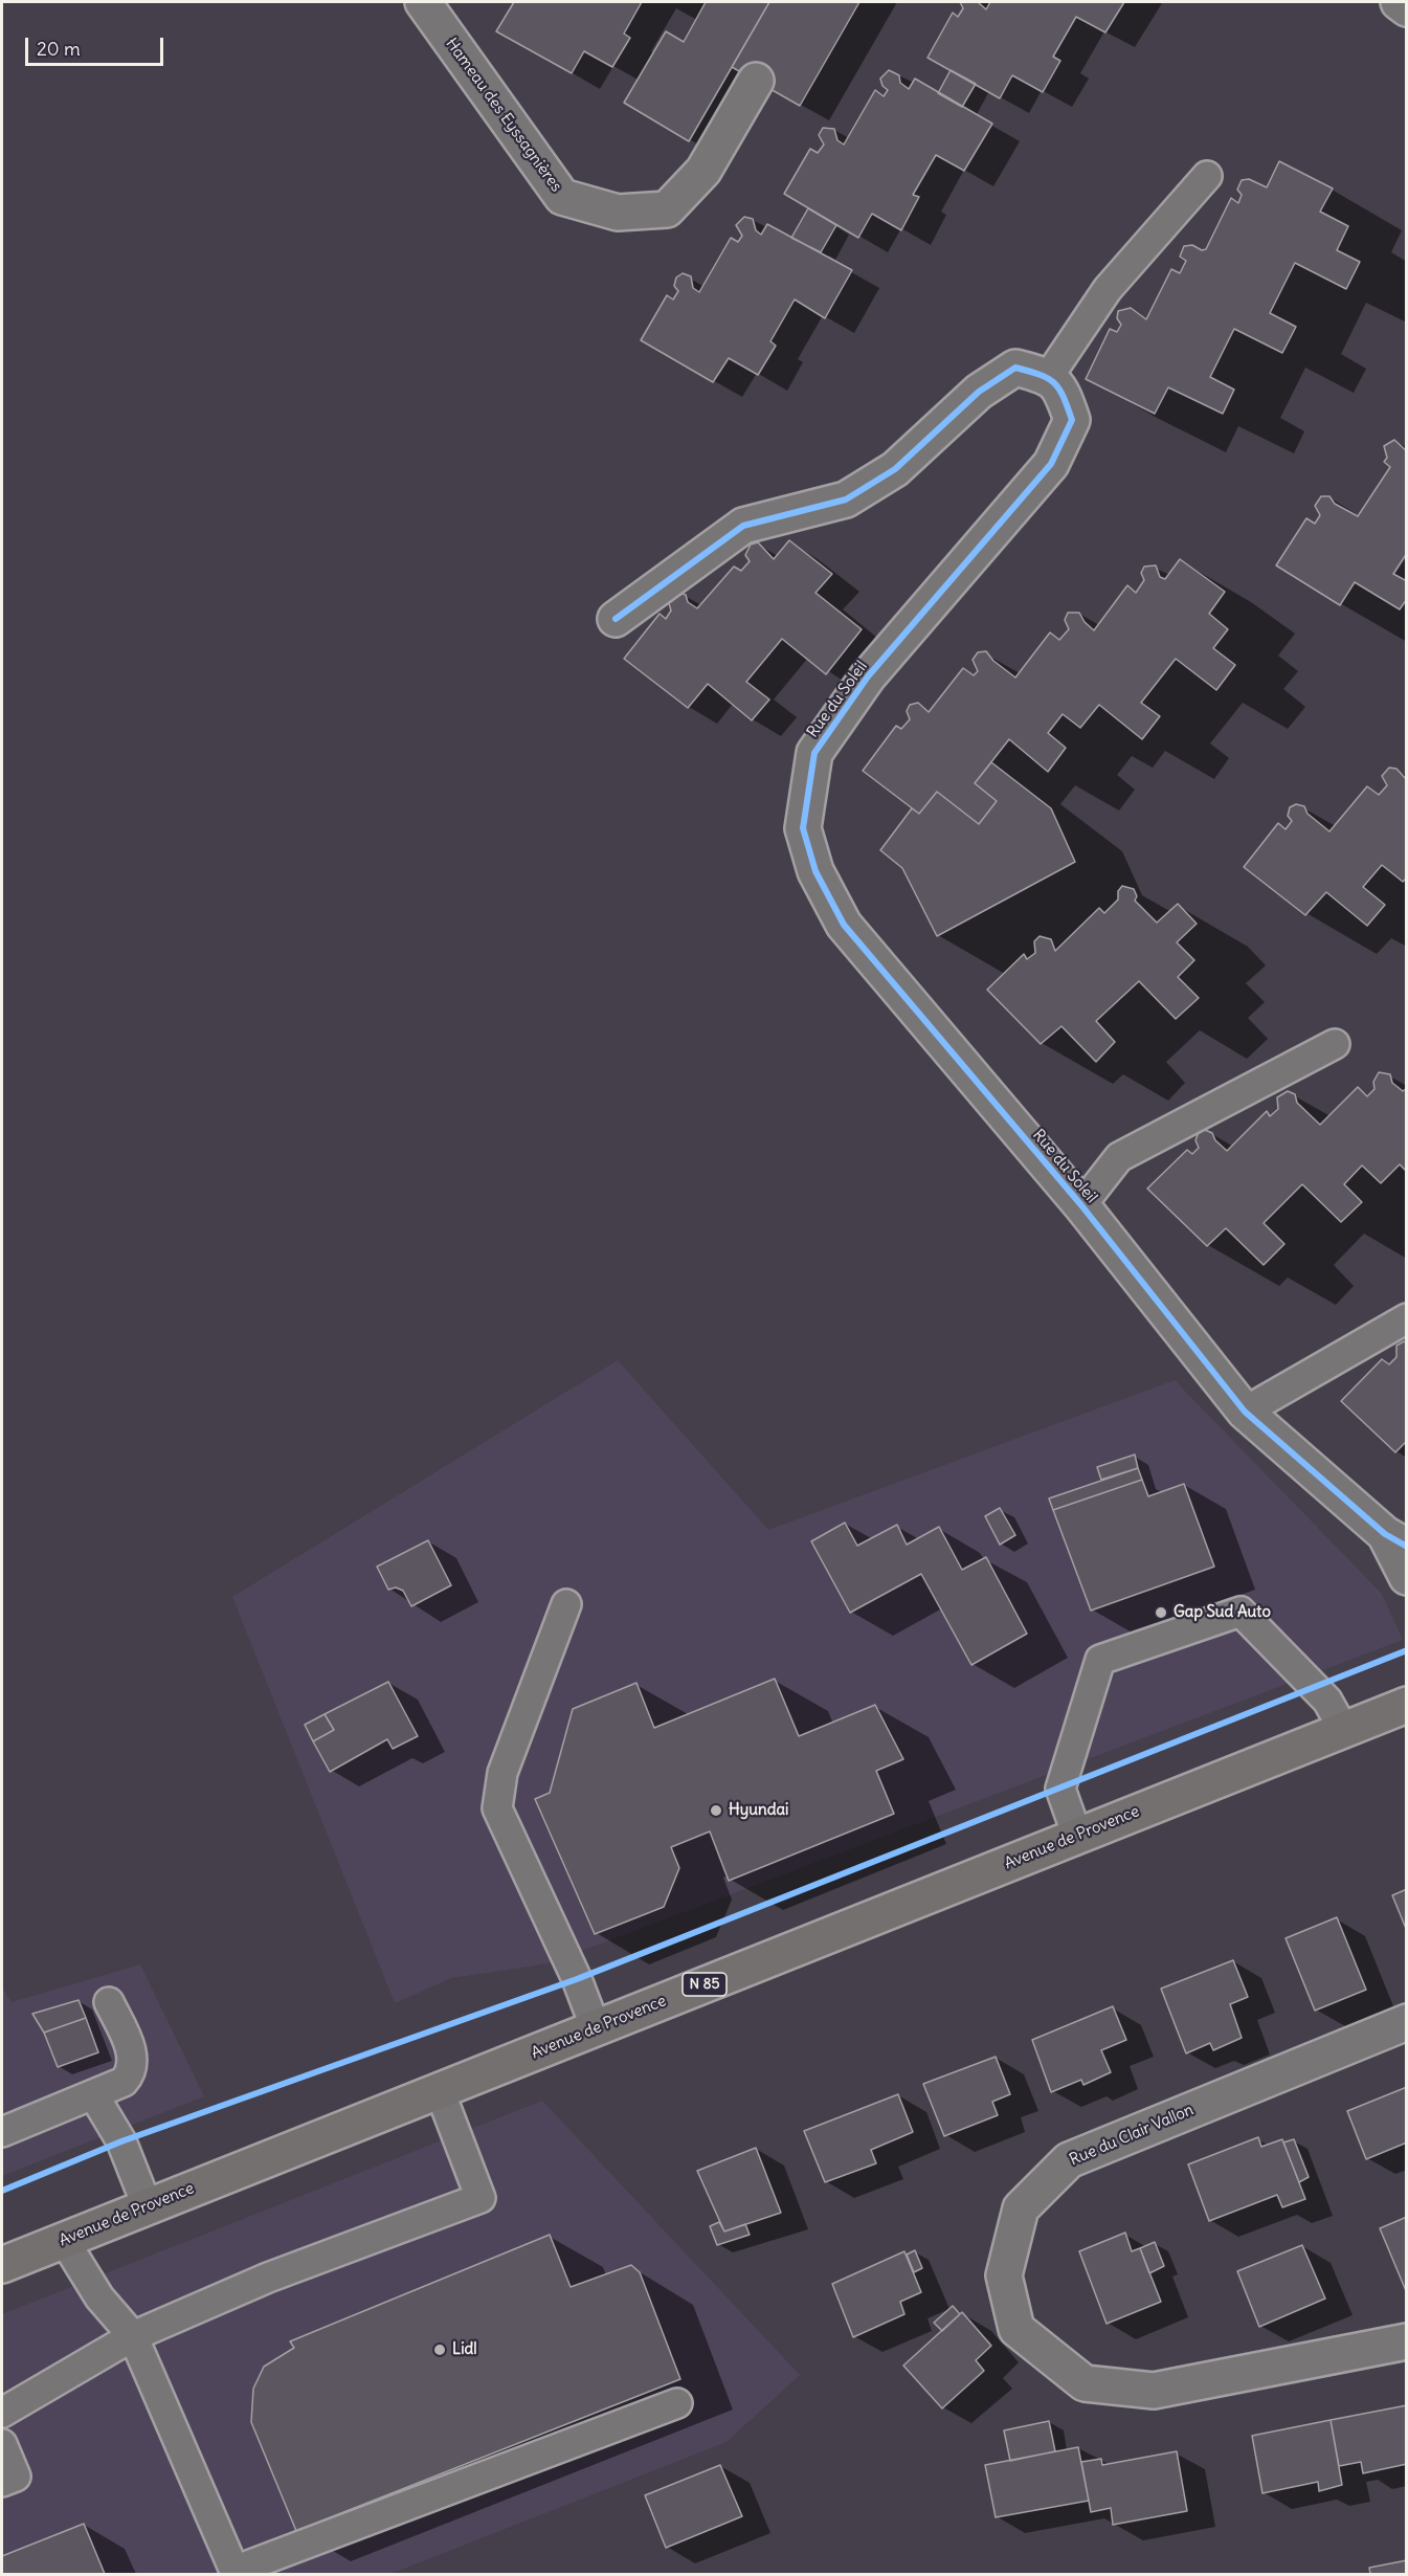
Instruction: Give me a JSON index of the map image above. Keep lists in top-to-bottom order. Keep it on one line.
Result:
{"streets":{"main road":["Avenue de Provence","N 85"],"street":["Hameau des Eyssagnières","Rue du Soleil","Rue du Clair Vallon"]},"places":["Gap Sud Auto","Hyundai","Lidl"],"scale_bar":"20 m"}
